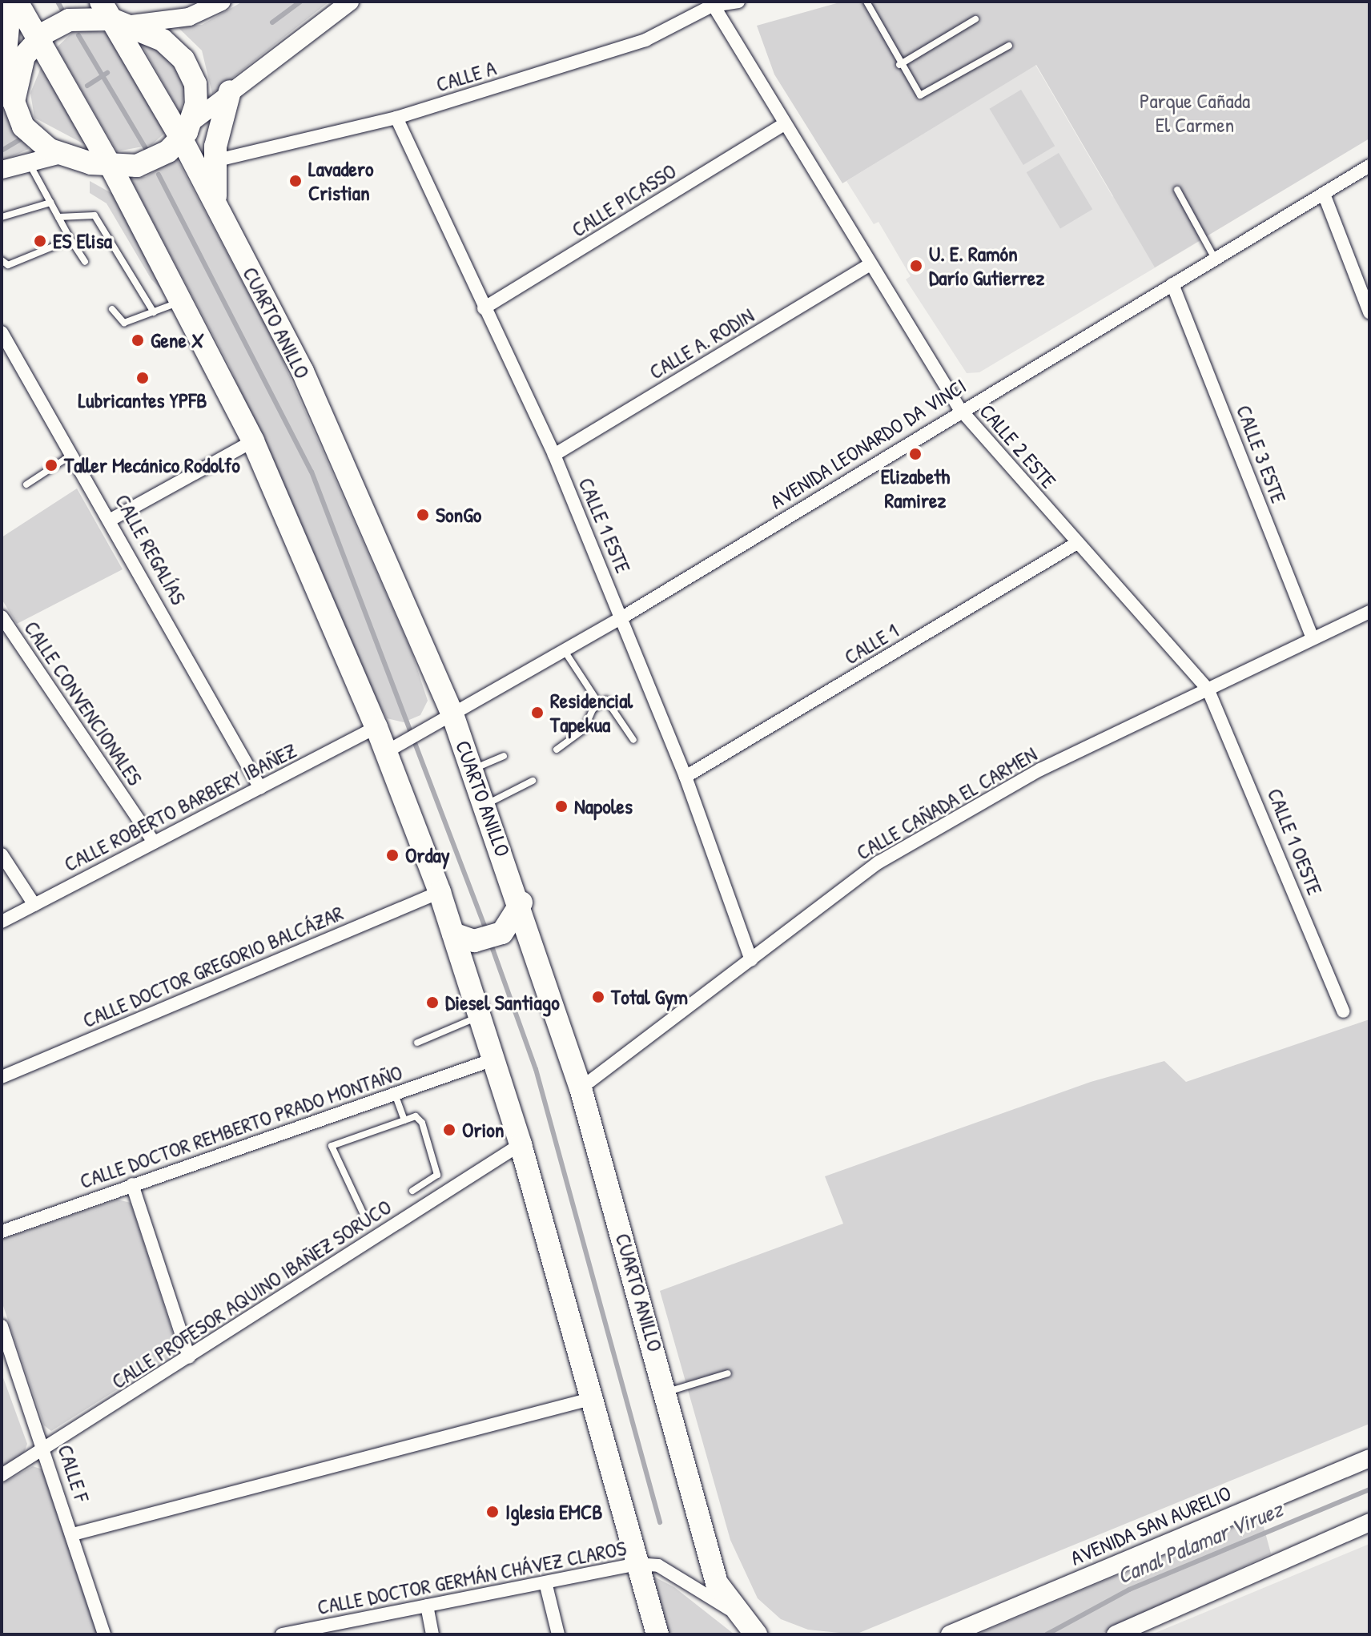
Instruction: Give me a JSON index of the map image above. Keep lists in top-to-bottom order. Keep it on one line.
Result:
{"streets":{"highway":["CUARTO ANILLO"],"main road":["AVENIDA SAN AURELIO"],"street":["CALLE A","CALLE PICASSO","CALLE A. RODIN","AVENIDA LEONARDO DA VINCI","CALLE 2 ESTE","CALLE 3 ESTE","CALLE 1 ESTE","CALLE REGALÍAS","CALLE 1","CALLE CONVENCIONALES","CALLE CAÑADA EL CARMEN","CALLE ROBERTO BARBERY IBAÑEZ","CALLE 1 OESTE","CALLE DOCTOR GREGORIO BALCÁZAR","CALLE DOCTOR REMBERTO PRADO MONTAÑO","CALLE PROFESOR AQUINO IBAÑEZ SORUCO","CALLE F","CALLE DOCTOR GERMÁN CHÁVEZ CLAROS"]},"crossings":[["CALLE A","CALLE 2 ESTE"],["CALLE A","CALLE 1 ESTE"],["CALLE PICASSO","CALLE 2 ESTE"],["CALLE PICASSO","CALLE 1 ESTE"],["CUARTO ANILLO","AVENIDA LEONARDO DA VINCI"],["CUARTO ANILLO","CALLE CAÑADA EL CARMEN"],["CUARTO ANILLO","CALLE DOCTOR GERMÁN CHÁVEZ CLAROS"],["CALLE A. RODIN","CALLE 2 ESTE"],["CALLE A. RODIN","CALLE 1 ESTE"],["AVENIDA LEONARDO DA VINCI","CALLE 2 ESTE"],["AVENIDA LEONARDO DA VINCI","CALLE 3 ESTE"],["AVENIDA LEONARDO DA VINCI","CALLE 1 ESTE"],["CALLE 2 ESTE","CALLE 1"],["CALLE 2 ESTE","CALLE CAÑADA EL CARMEN"],["CALLE 2 ESTE","CALLE 1 OESTE"],["CALLE 3 ESTE","CALLE CAÑADA EL CARMEN"],["CALLE 1 ESTE","CALLE 1"],["CALLE 1 ESTE","CALLE CAÑADA EL CARMEN"],["CALLE REGALÍAS","CALLE ROBERTO BARBERY IBAÑEZ"],["CALLE CONVENCIONALES","CALLE ROBERTO BARBERY IBAÑEZ"],["CALLE CAÑADA EL CARMEN","CALLE 1 OESTE"],["CALLE PROFESOR AQUINO IBAÑEZ SORUCO","CALLE F"]],"water":["Canal Palamar Viruez"],"parks":["Parque Cañada El Carmen"],"places":["Lavadero Cristian","ES Elisa","U. E. Ramón Darío Gutierrez","Gene X","Lubricantes YPFB","Elizabeth Ramirez","Taller Mecánico Rodolfo","SonGo","Residencial Tapekua","Napoles","Orday","Total Gym","Diesel Santiago","Orion","Iglesia EMCB"]}
